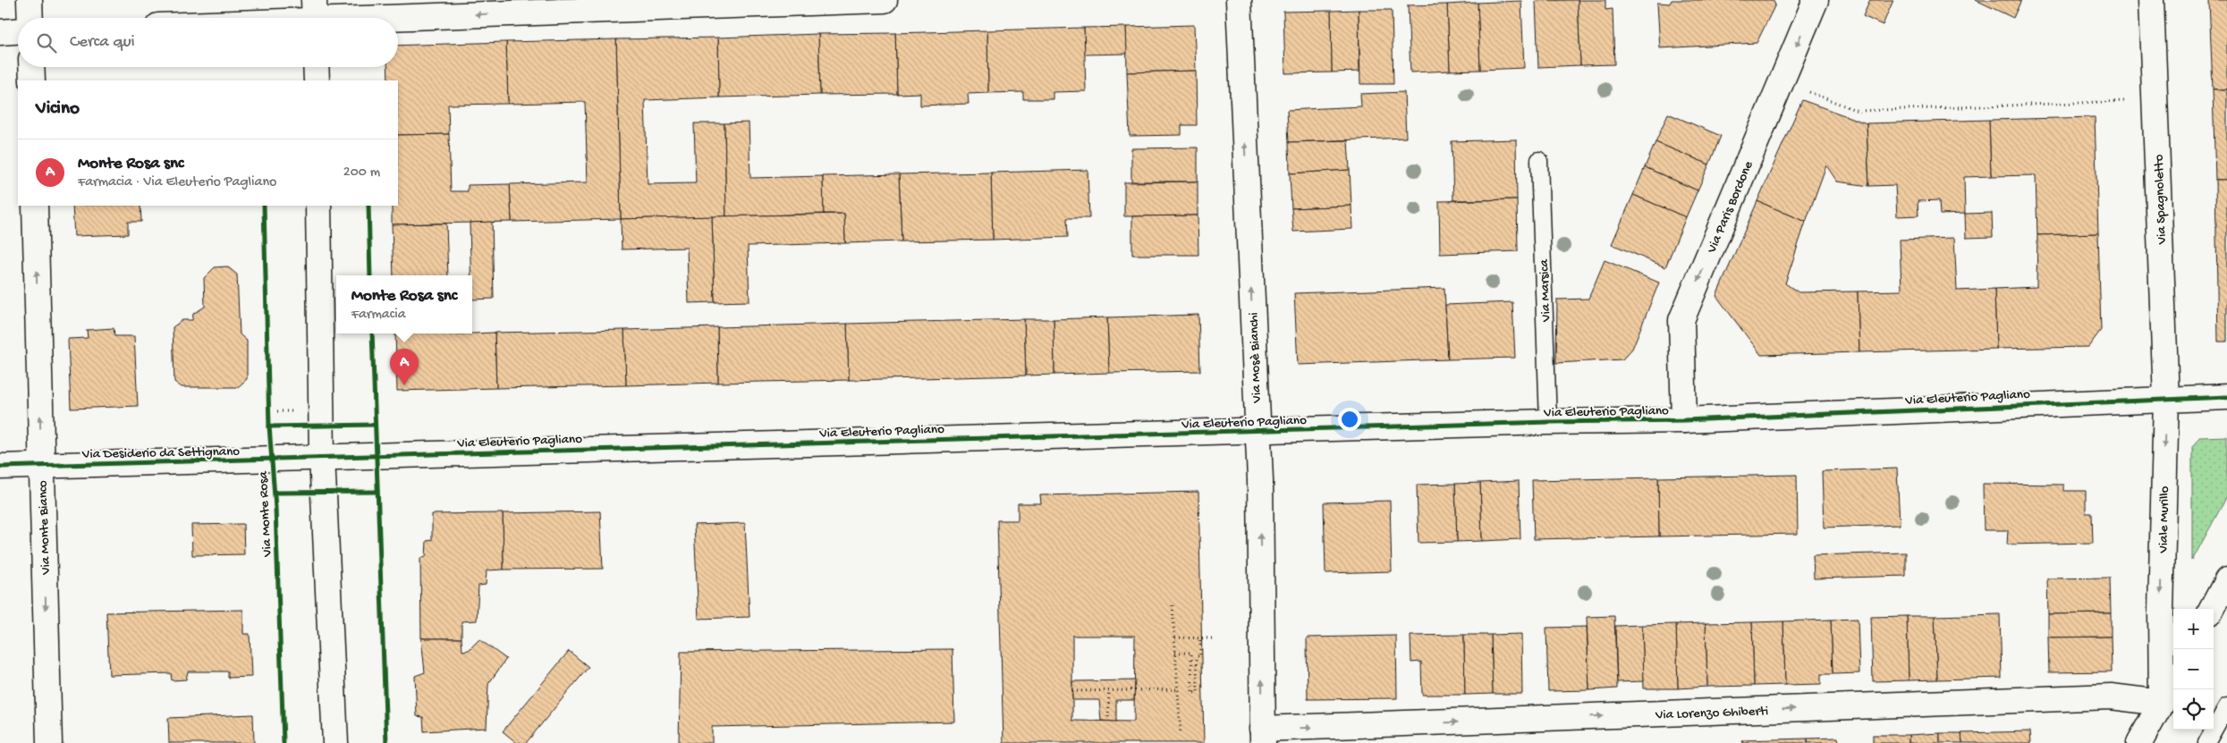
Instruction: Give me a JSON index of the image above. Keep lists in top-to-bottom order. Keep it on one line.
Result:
{"streets":{"street":["Via Spagnoletto","Via Paris Bordone","Via Mosè Bianchi","Via Eleuterio Pagliano","Via Desiderio da Settignano","Viale Murillo","Via Monte Bianco","Via Lorenzo Ghiberti"],"lane":["Via Marsica"],"cycle path":["Via Monte Rosa"]},"crossings":[["Via Spagnoletto","Via Eleuterio Pagliano"],["Via Spagnoletto","Viale Murillo"],["Via Paris Bordone","Via Eleuterio Pagliano"],["Via Marsica","Via Eleuterio Pagliano"],["Via Mosè Bianchi","Via Eleuterio Pagliano"],["Via Mosè Bianchi","Via Lorenzo Ghiberti"],["Via Eleuterio Pagliano","Via Desiderio da Settignano"],["Via Eleuterio Pagliano","Viale Murillo"],["Via Desiderio da Settignano","Via Monte Bianco"],["Viale Murillo","Via Lorenzo Ghiberti"]],"one_way":["Via Paris Bordone","Via Mosè Bianchi","Viale Murillo","Via Lorenzo Ghiberti"],"page":{"search":"Cerca qui","heading":"Vicino","list":[{"mark":"A","name":"Monte Rosa snc","note":"Farmacia · Via Eleuterio Pagliano","value":"200 m"}],"popup":["Monte Rosa snc","Farmacia"],"pins":"A","map_buttons":["+","−"]}}
